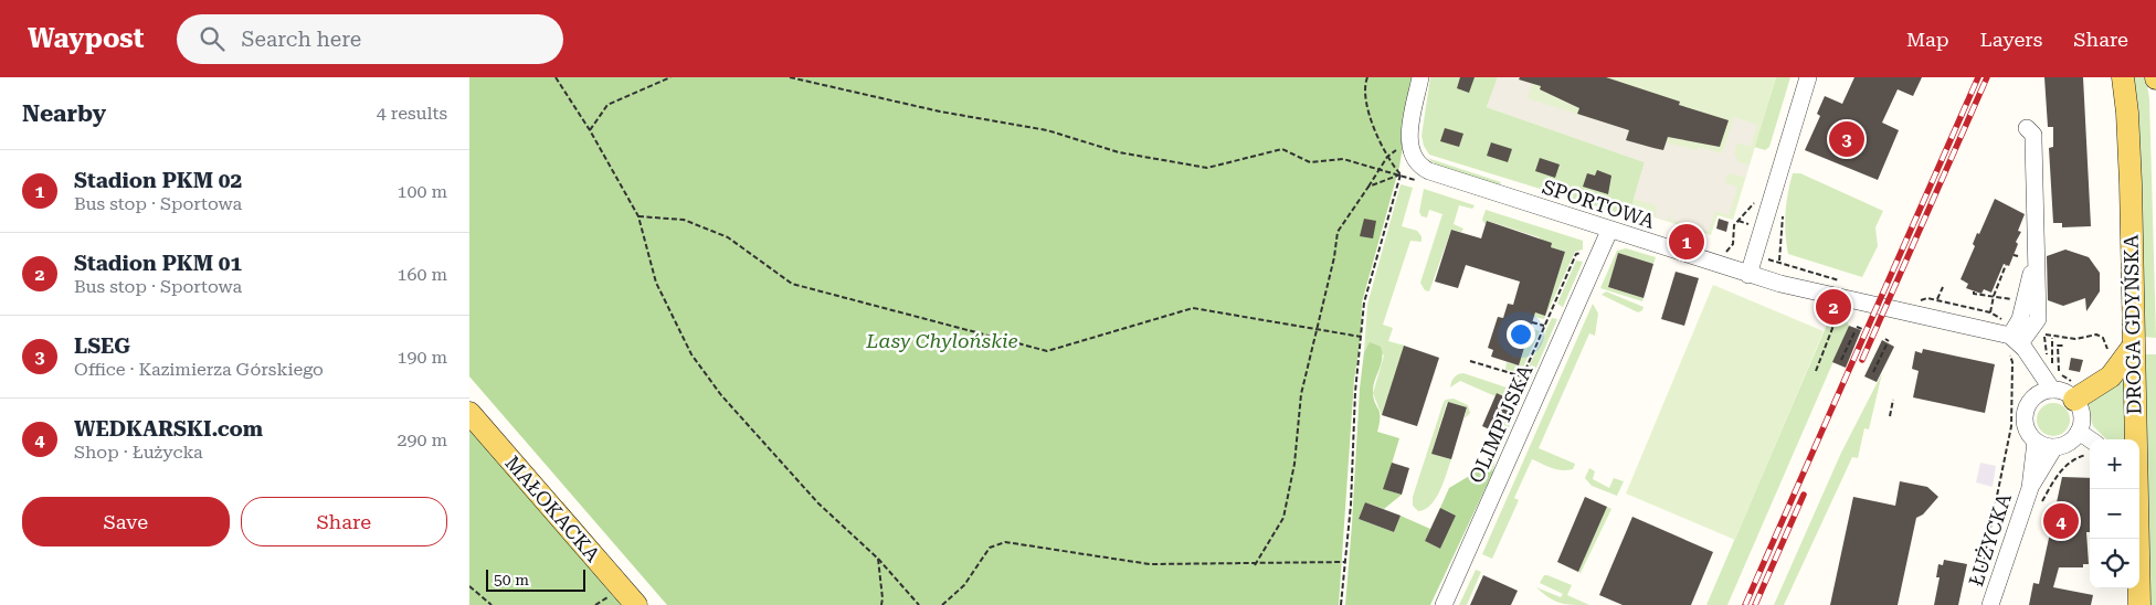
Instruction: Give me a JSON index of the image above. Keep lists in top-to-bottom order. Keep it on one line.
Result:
{"streets":{"main road":["DROGA GDYŃSKA","MAŁOKACKA"],"street":["SPORTOWA","OLIMPIJSKA","ŁUŻYCKA"]},"crossings":[["SPORTOWA","OLIMPIJSKA"]],"parks":["Lasy Chylońskie"],"scale_bar":"50 m","page":{"header":"Waypost","search":"Search here","nav":["Map","Layers","Share"],"heading":["Nearby","4 results"],"pins":["3","1","2","4"],"list":[{"mark":"1","name":"Stadion PKM 02","note":"Bus stop · Sportowa","value":"100 m"},{"mark":"2","name":"Stadion PKM 01","note":"Bus stop · Sportowa","value":"160 m"},{"mark":"3","name":"LSEG","note":"Office · Kazimierza Górskiego","value":"190 m"},{"mark":"4","name":"WEDKARSKI.com","note":"Shop · Łużycka","value":"290 m"}],"map_buttons":["+","−"],"buttons":["Save","Share"],"scale":"50 m"}}
